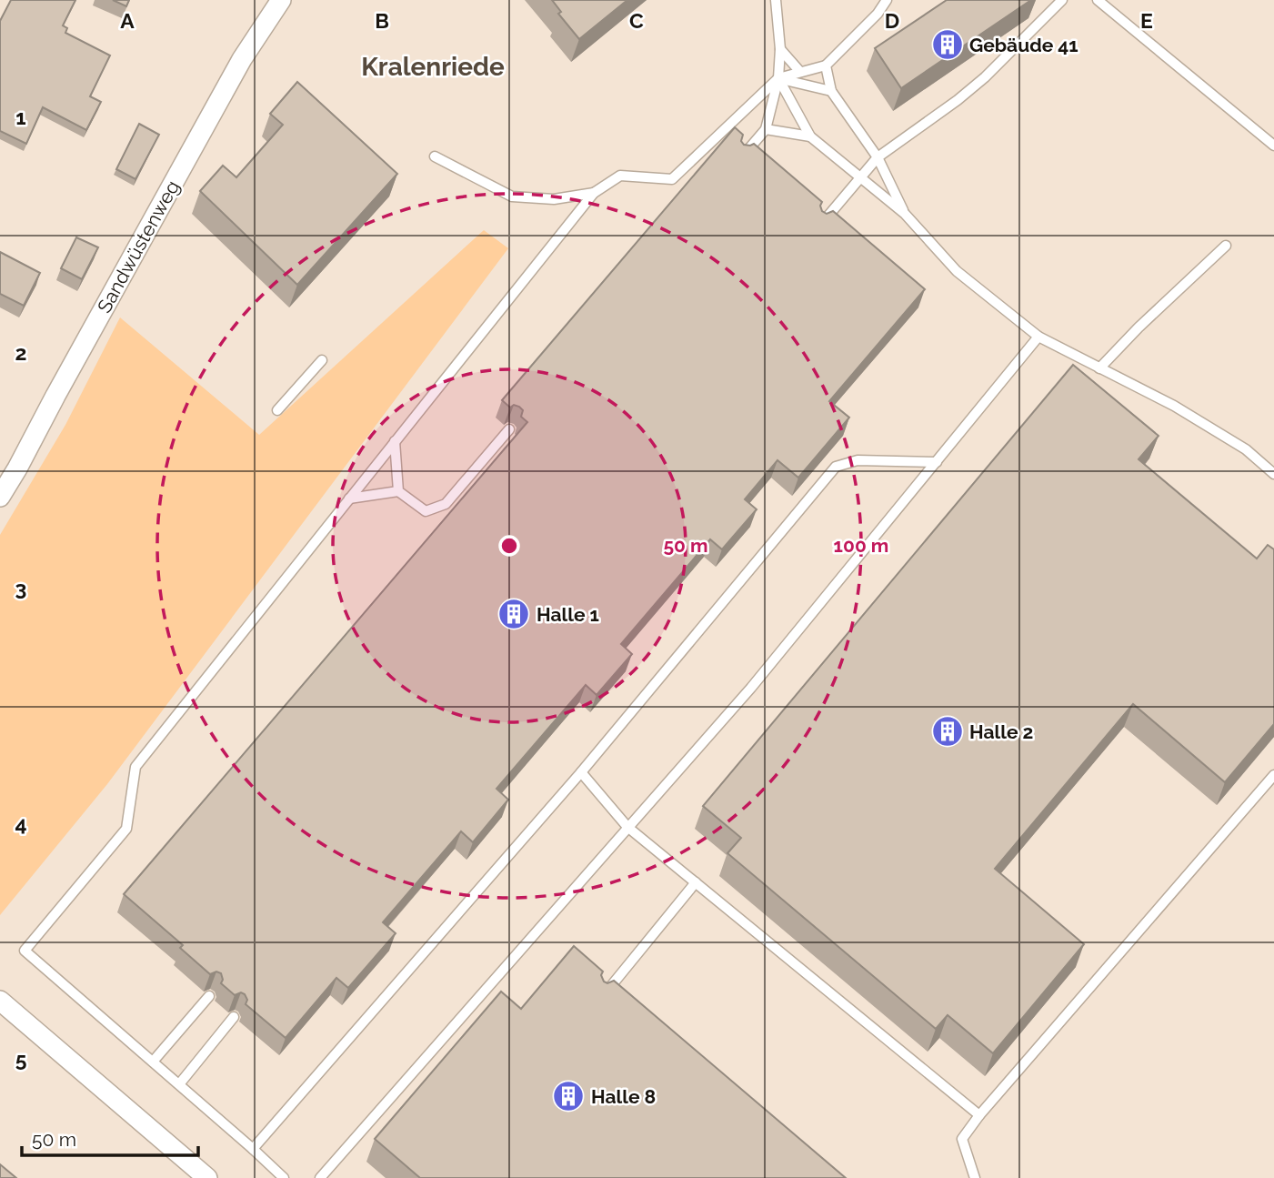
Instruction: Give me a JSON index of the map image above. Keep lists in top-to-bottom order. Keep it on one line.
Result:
{"streets":{"street":["Sandwüstenweg"]},"districts":["Kralenriede"],"places":{"building":["Gebäude 41","Halle 1","Halle 2","Halle 8"]},"scale_bar":"50 m","grid":{"columns":["A","B","C","D","E"],"rows":["1","2","3","4","5"]},"rings":["50 m","100 m"]}
